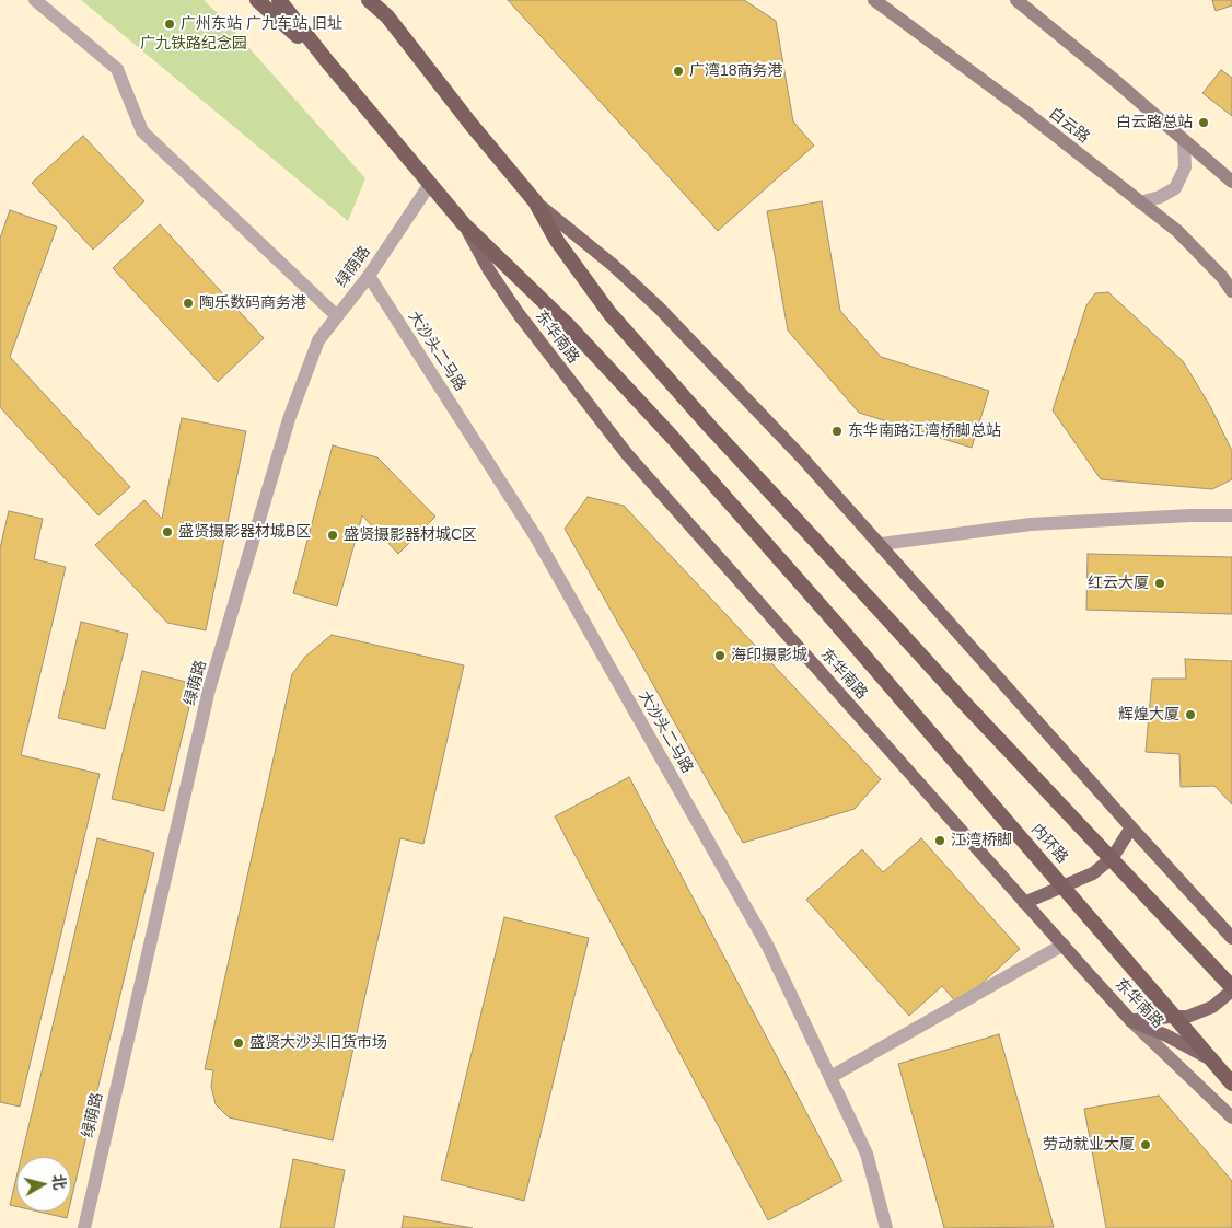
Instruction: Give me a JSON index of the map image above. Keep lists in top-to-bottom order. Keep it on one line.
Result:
{"streets":{"highway":["内环路"],"main road":["白云路","东华南路"],"street":["绿荫路","大沙头二马路"]},"crossings":[["绿荫路","大沙头二马路"],["绿荫路","内环路"],["东华南路","内环路"]],"parks":["广九铁路纪念园"],"places":["广州东站 广九车站 旧址","广湾18商务港","白云路总站","陶乐数码商务港","东华南路江湾桥脚总站","盛贤摄影器材城B区","盛贤摄影器材城C区","红云大厦","海印摄影城","辉煌大厦","江湾桥脚","盛贤大沙头旧货市场","劳动就业大厦"],"north":"right"}
